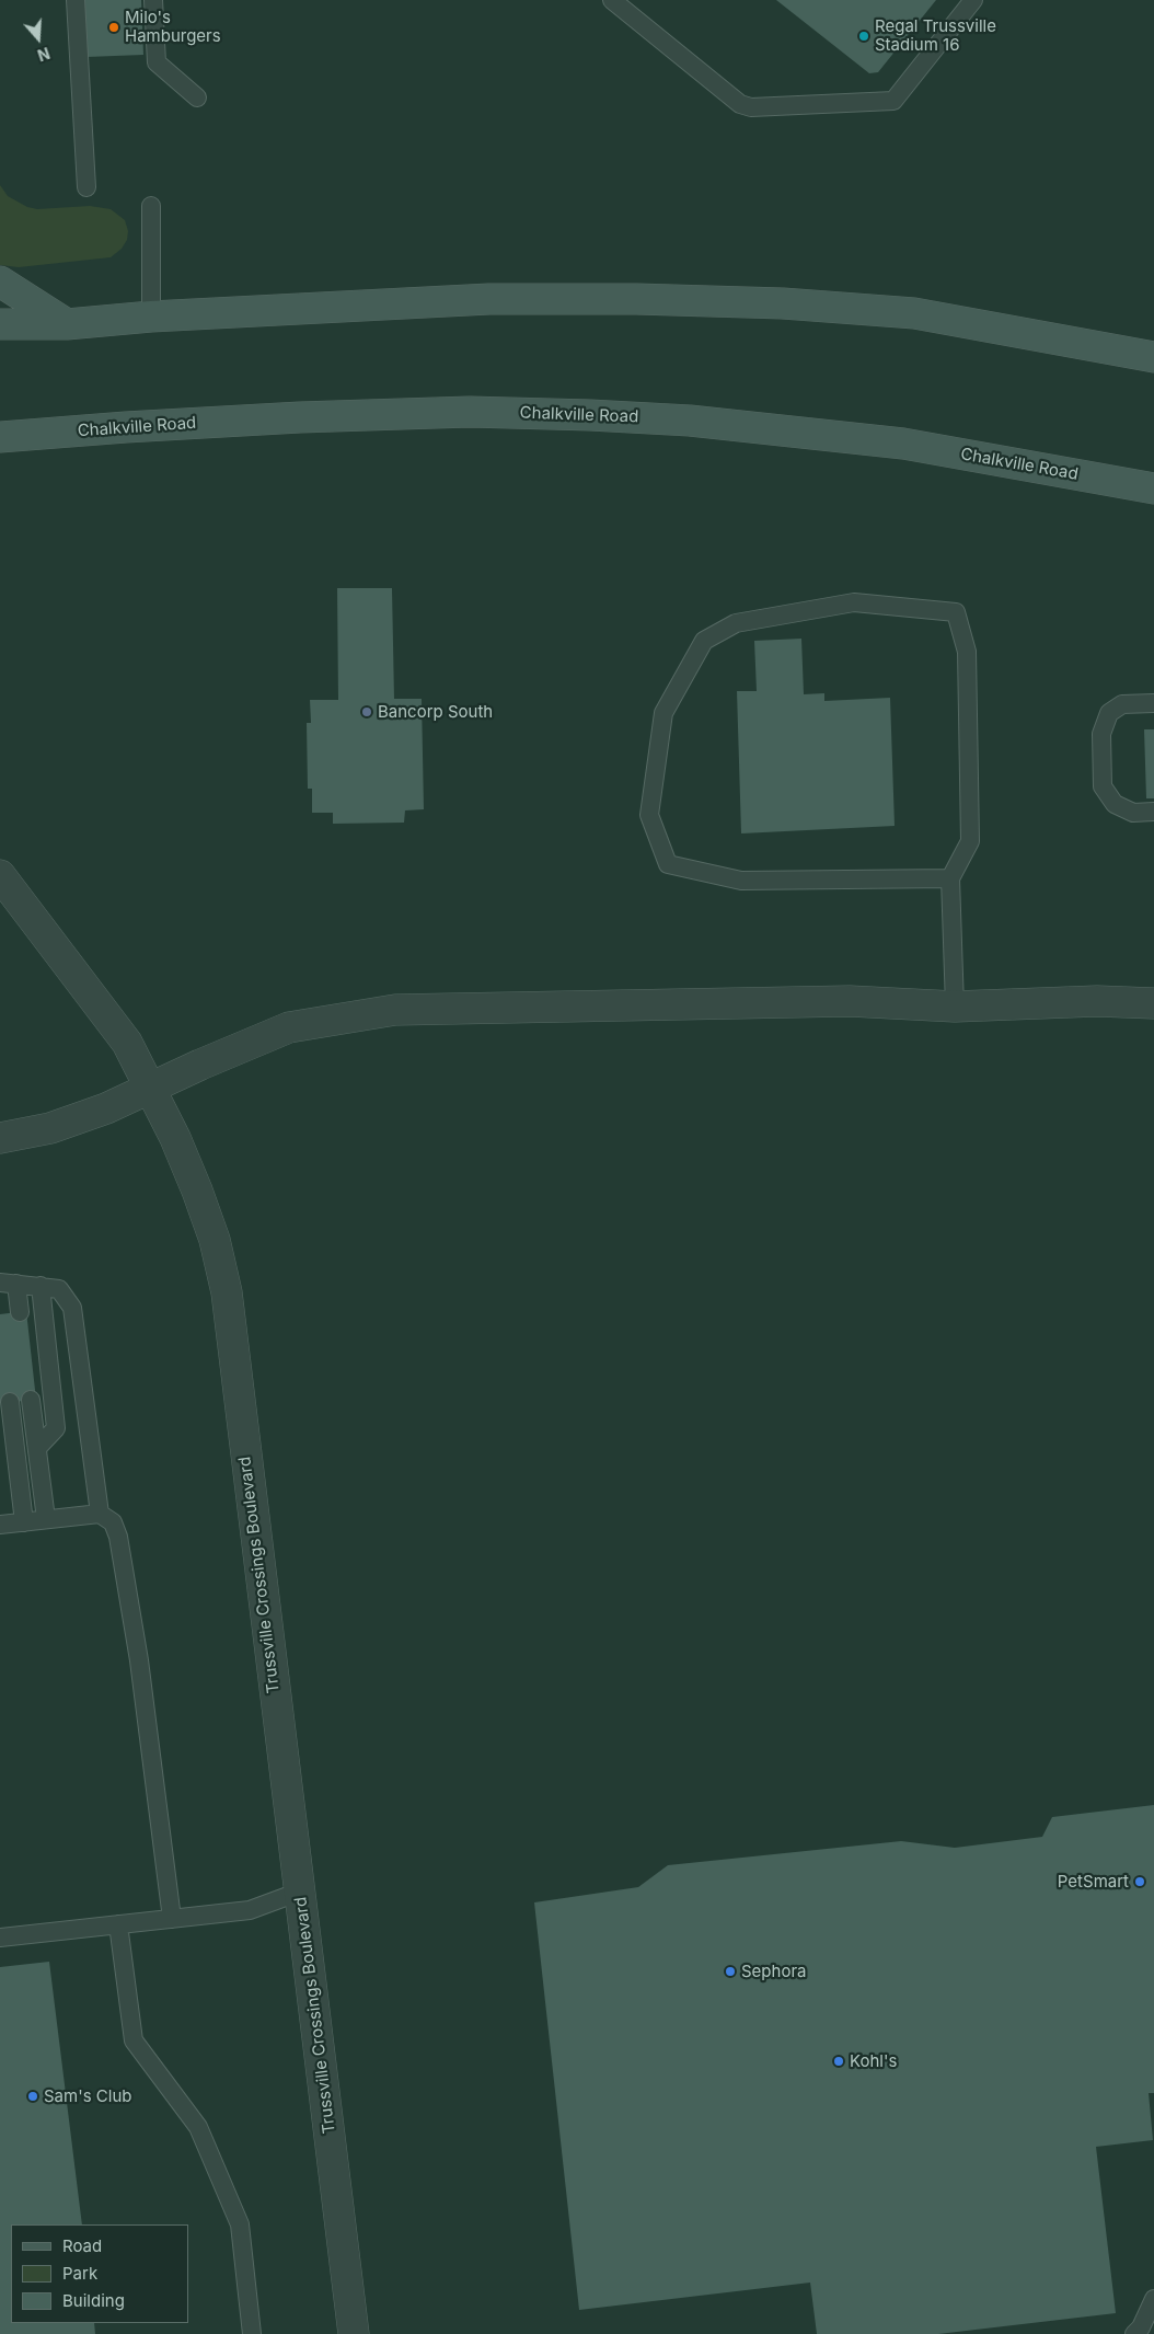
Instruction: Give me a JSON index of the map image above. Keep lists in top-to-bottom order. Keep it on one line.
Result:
{"streets":{"main road":["Chalkville Road"],"street":["Trussville Crossings Boulevard"]},"places":["Milo's Hamburgers","Regal Trussville Stadium 16","Bancorp South","PetSmart","Sephora","Kohl's","Sam's Club"],"legend":["Road","Park","Building"],"north":"bottom"}
